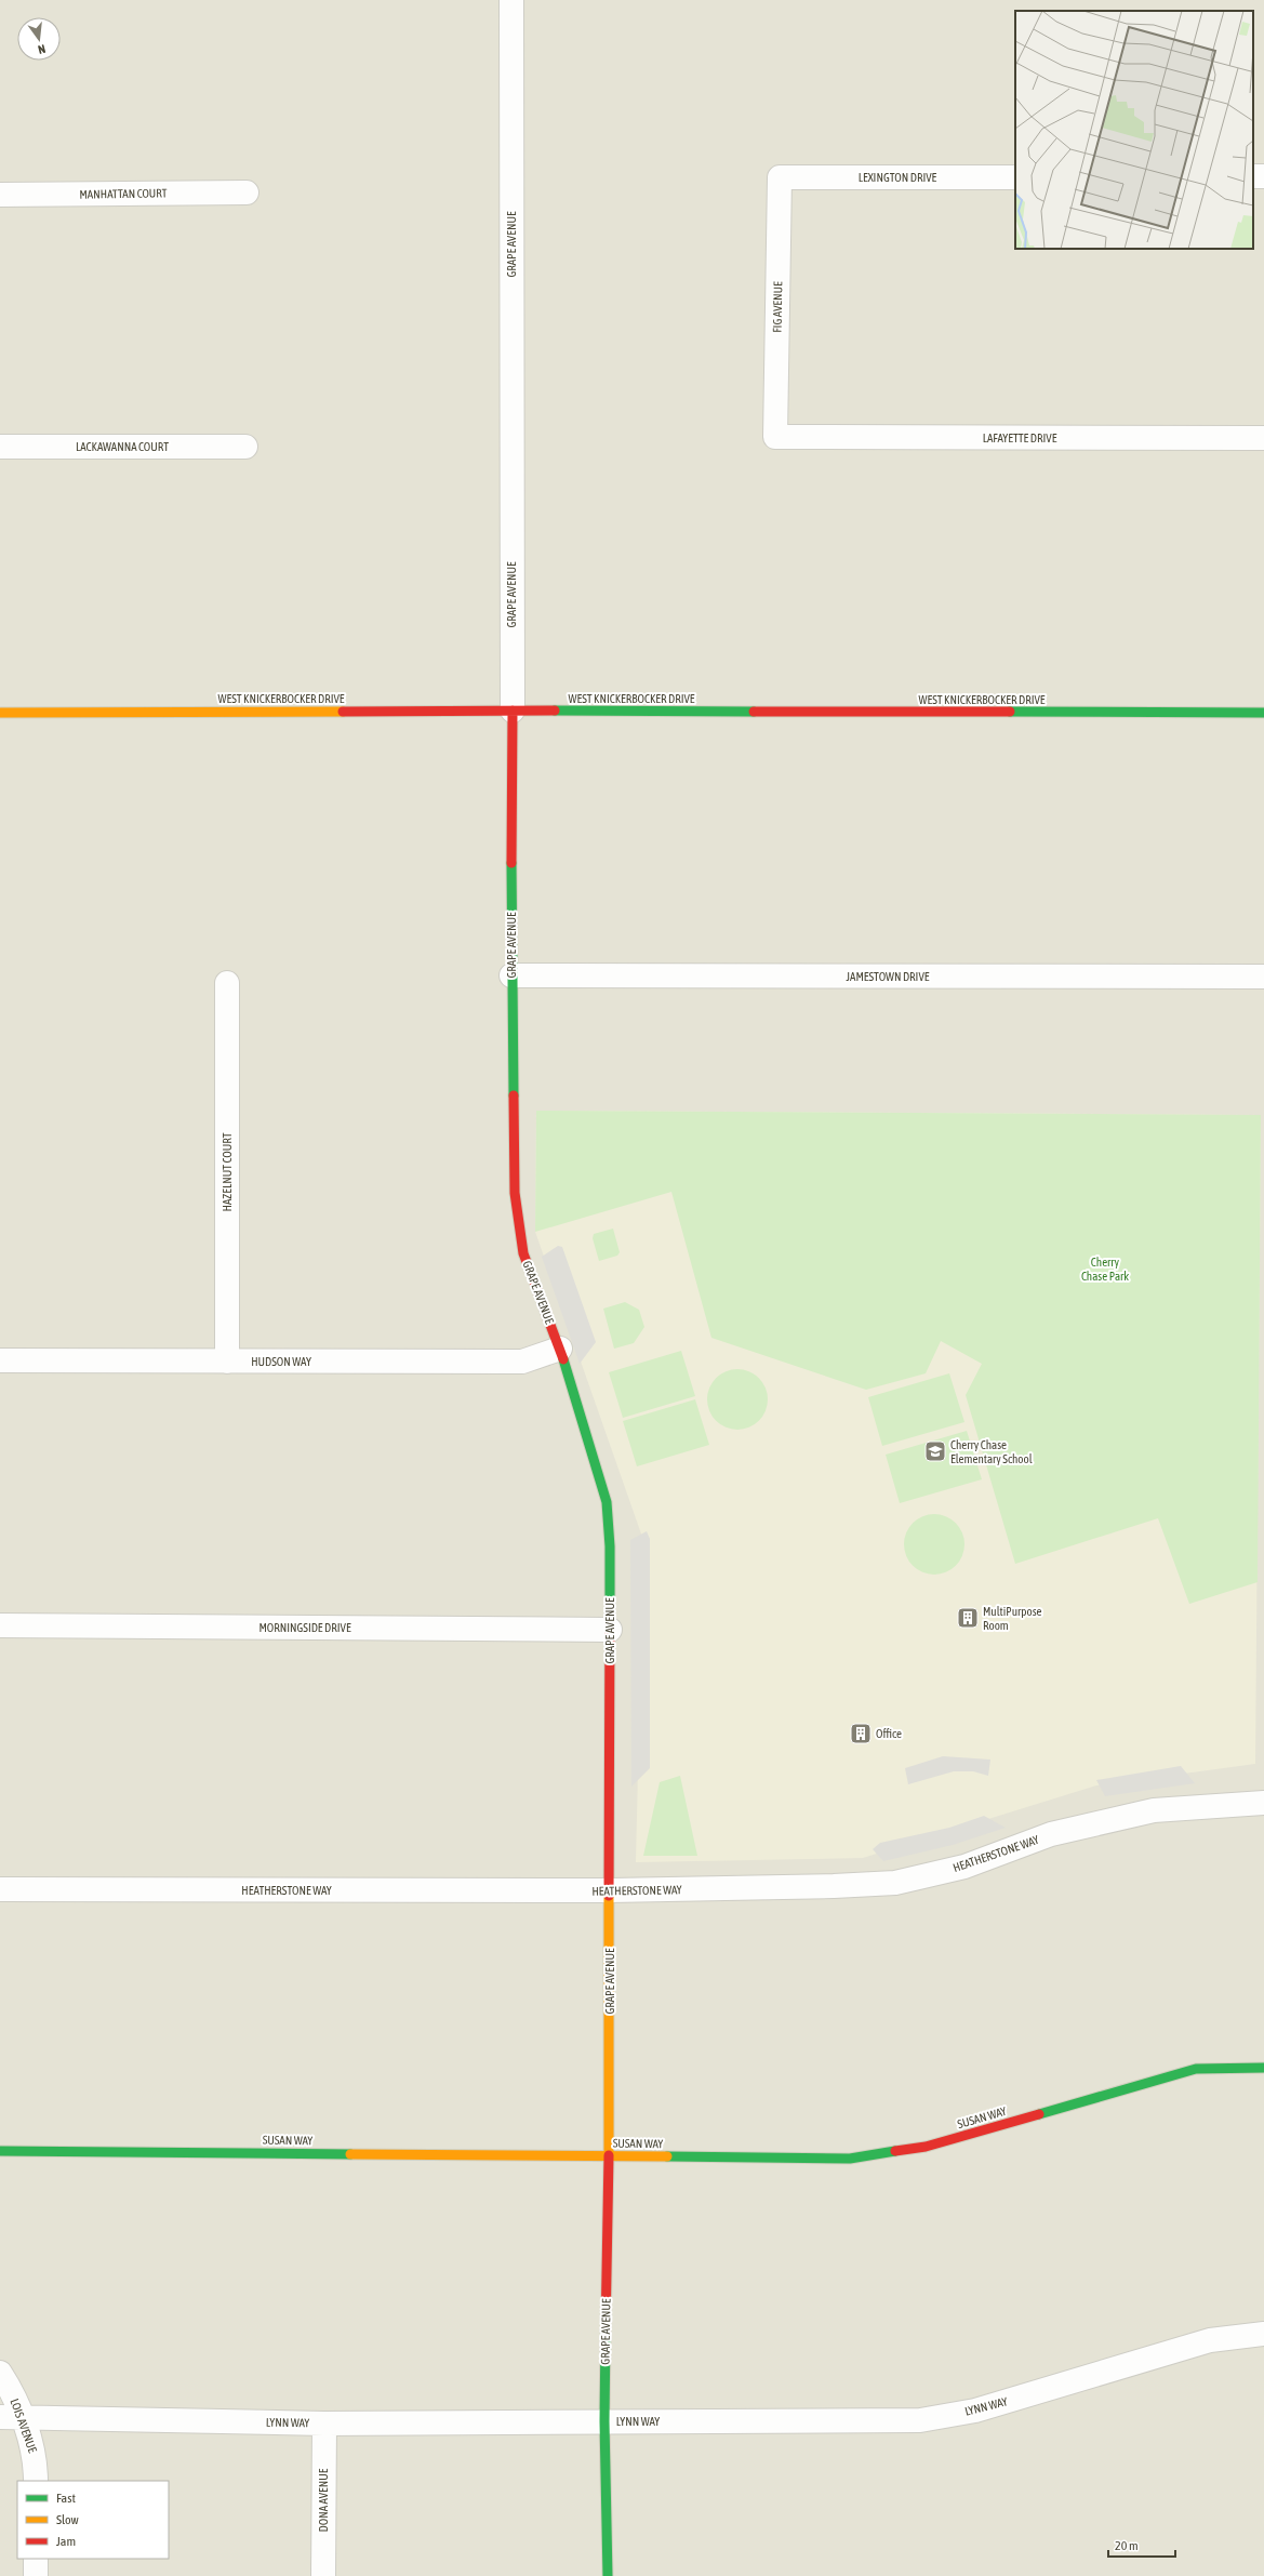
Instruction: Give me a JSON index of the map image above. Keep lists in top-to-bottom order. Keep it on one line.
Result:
{"streets":{"street":["LEXINGTON DRIVE","MANHATTAN COURT","GRAPE AVENUE","FIG AVENUE","LAFAYETTE DRIVE","LACKAWANNA COURT","WEST KNICKERBOCKER DRIVE","JAMESTOWN DRIVE","HAZELNUT COURT","HUDSON WAY","MORNINGSIDE DRIVE","HEATHERSTONE WAY","SUSAN WAY","LYNN WAY","LOIS AVENUE","DONA AVENUE"]},"crossings":[["LEXINGTON DRIVE","FIG AVENUE"],["GRAPE AVENUE","WEST KNICKERBOCKER DRIVE"],["GRAPE AVENUE","JAMESTOWN DRIVE"],["GRAPE AVENUE","HUDSON WAY"],["GRAPE AVENUE","MORNINGSIDE DRIVE"],["GRAPE AVENUE","HEATHERSTONE WAY"],["GRAPE AVENUE","SUSAN WAY"],["GRAPE AVENUE","LYNN WAY"],["FIG AVENUE","LAFAYETTE DRIVE"],["HAZELNUT COURT","HUDSON WAY"],["LYNN WAY","LOIS AVENUE"],["LYNN WAY","DONA AVENUE"]],"parks":["Cherry Chase Park"],"places":{"school or university":["Cherry Chase Elementary School"],"building":["MultiPurpose Room","Office"]},"legend":["Fast","Slow","Jam"],"scale_bar":"20 m","north":"bottom"}
